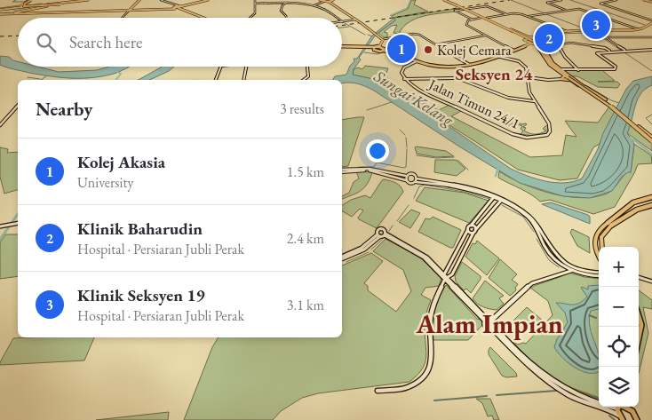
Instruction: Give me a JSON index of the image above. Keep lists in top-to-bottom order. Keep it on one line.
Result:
{"streets":{"street":["Jalan Timun 24/1"]},"districts":["Seksyen 24","Alam Impian"],"water":["Sungai Kelang"],"places":["Kolej Cemara"],"page":{"pins":["3","2","1"],"search":"Search here","heading":["Nearby","3 results"],"list":[{"mark":"1","name":"Kolej Akasia","note":"University","value":"1.5 km"},{"mark":"2","name":"Klinik Baharudin","note":"Hospital · Persiaran Jubli Perak","value":"2.4 km"},{"mark":"3","name":"Klinik Seksyen 19","note":"Hospital · Persiaran Jubli Perak","value":"3.1 km"}],"map_buttons":["+","−"]}}
